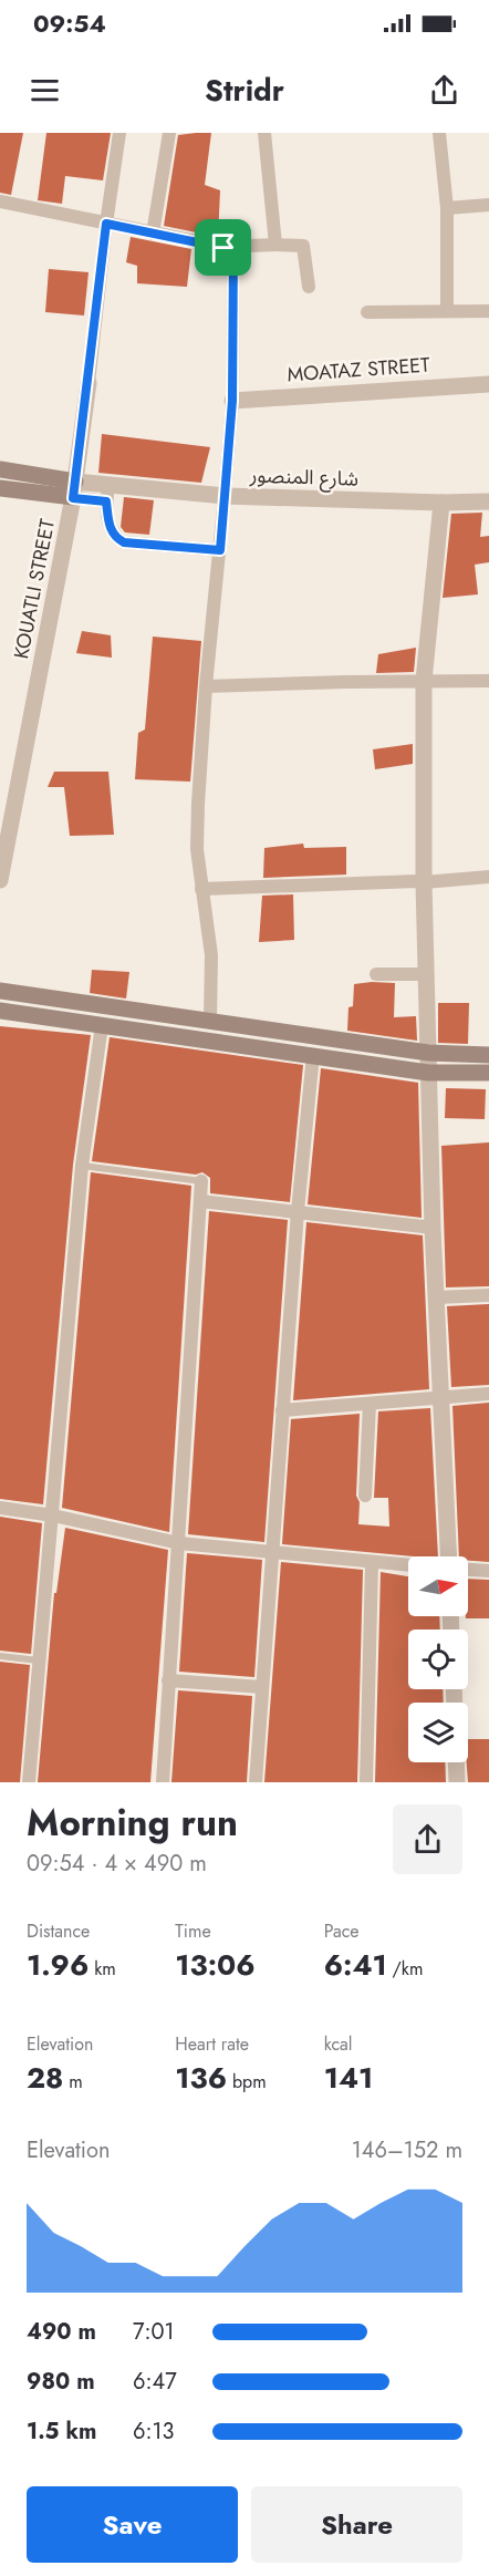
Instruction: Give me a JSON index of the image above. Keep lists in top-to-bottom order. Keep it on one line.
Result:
{"streets":{"main road":["شارع المنصور"],"street":["MOATAZ STREET","KOUATLI STREET"]},"crossings":[["شارع المنصور","KOUATLI STREET"]],"north":"right","page":{"status":"09:54","header":"Stridr","heading":["Morning run","09:54 · 4 × 490 m"],"stats":[["Distance","1.96 km"],["Time","13:06"],["Pace","6:41 /km"],["Elevation","28 m"],["Heart rate","136 bpm"],["kcal","141"]],"chart":["Elevation","146–152 m"],"list":[{"name":"490 m","note":"7:01"},{"name":"980 m","note":"6:47"},{"name":"1.5 km","note":"6:13"}],"buttons":["Save","Share"]}}
